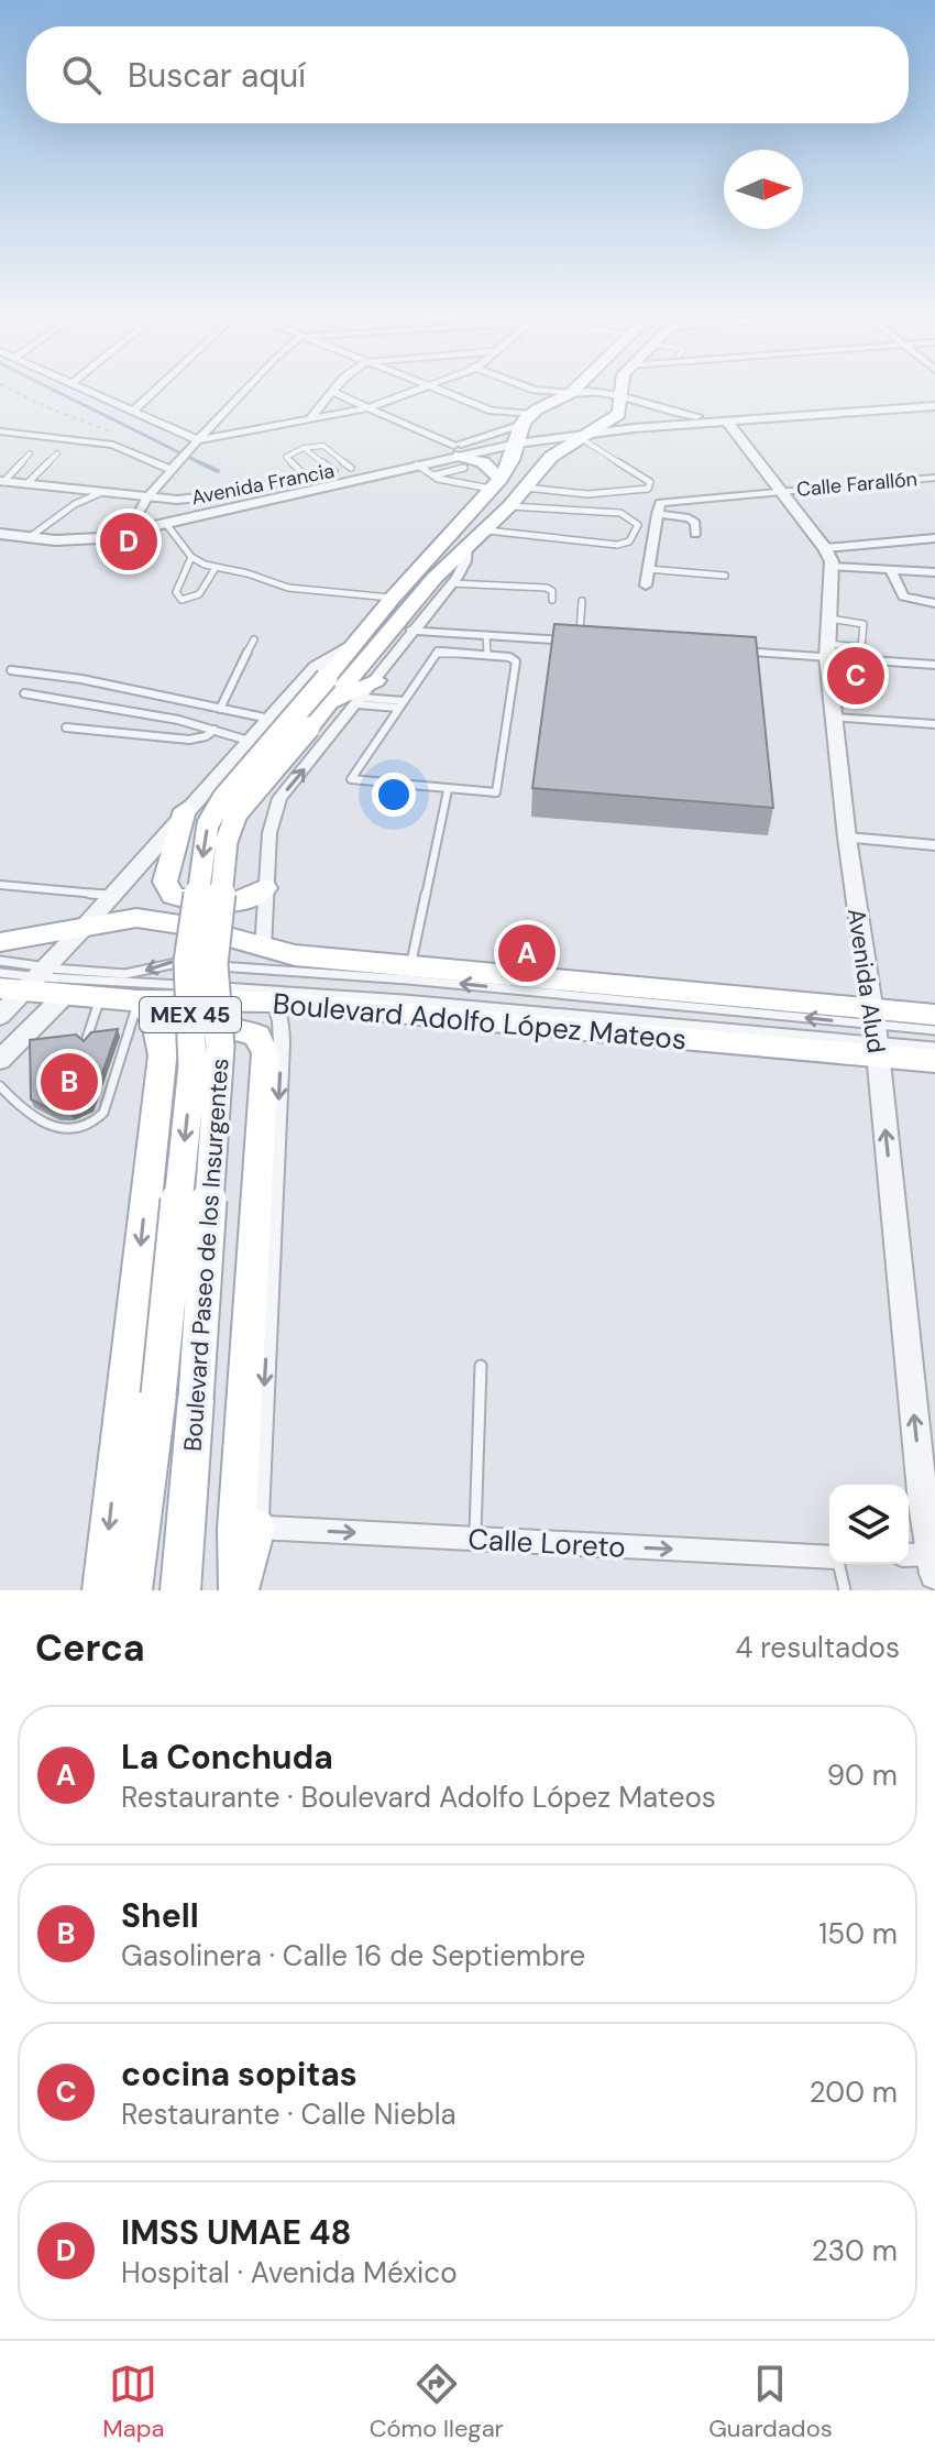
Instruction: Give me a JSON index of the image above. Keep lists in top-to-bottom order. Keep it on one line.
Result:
{"streets":{"main road":["MEX 45","Boulevard Adolfo López Mateos","Boulevard Paseo de los Insurgentes"],"street":["Avenida Francia","Calle Farallón","Avenida Alud","Calle Loreto"]},"crossings":[["Avenida Francia","Boulevard Paseo de los Insurgentes"],["Calle Farallón","Avenida Alud"],["Avenida Alud","Boulevard Adolfo López Mateos"]],"one_way":["Avenida Alud","Calle Loreto"],"north":"right","page":{"search":"Buscar aquí","pins":["D","C","A","B"],"heading":["Cerca","4 resultados"],"list":[{"mark":"A","name":"La Conchuda","note":"Restaurante · Boulevard Adolfo López Mateos","value":"90 m"},{"mark":"B","name":"Shell","note":"Gasolinera · Calle 16 de Septiembre","value":"150 m"},{"mark":"C","name":"cocina sopitas","note":"Restaurante · Calle Niebla","value":"200 m"},{"mark":"D","name":"IMSS UMAE 48","note":"Hospital · Avenida México","value":"230 m"}],"nav":["Mapa","Cómo llegar","Guardados"]}}
